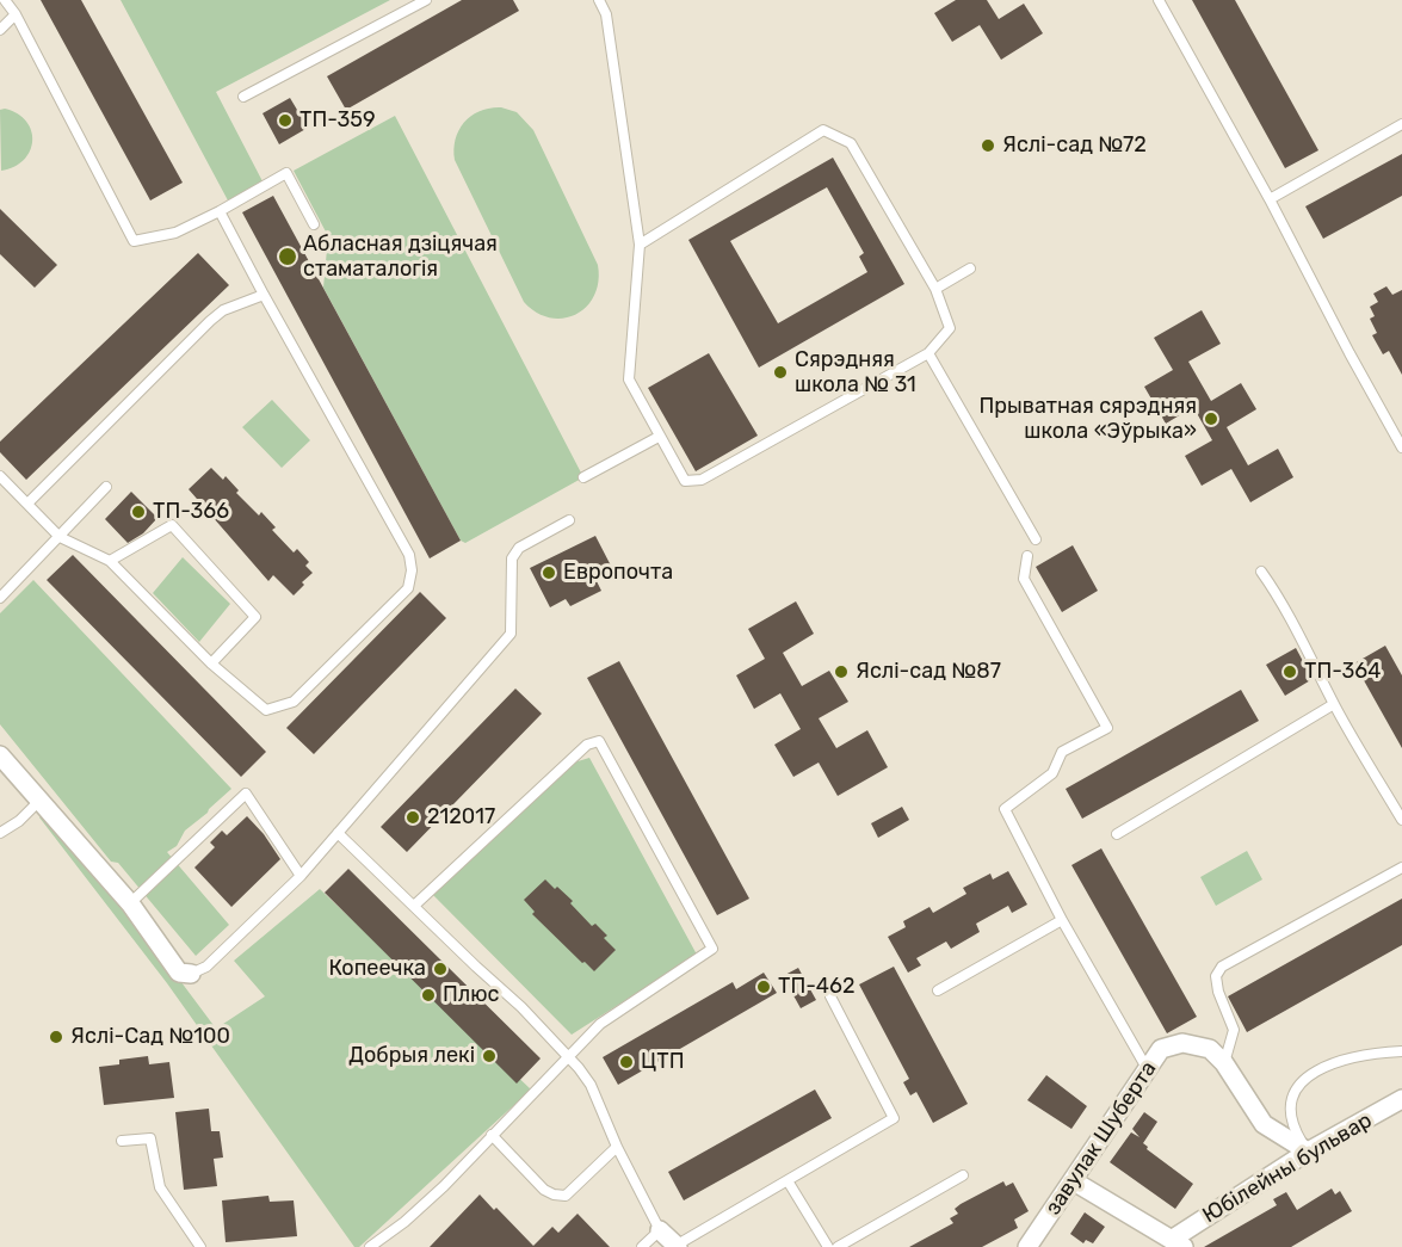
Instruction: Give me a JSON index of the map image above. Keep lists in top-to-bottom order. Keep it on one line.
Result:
{"streets":{"street":["завулак Шуберта","Юбілейны бульвар"]},"crossings":[["завулак Шуберта","Юбілейны бульвар"]],"places":["ТП-359","Яслі-сад №72","Абласная дзіцячая стаматалогія","Сярэдняя школа № 31","Прыватная сярэдняя школа «Эўрыка»","ТП-366","Европочта","Яслі-сад №87","ТП-364","212017","Копеечка","ТП-462","Плюс","Яслі-Сад №100","Добрыя лекі","ЦТП"]}
